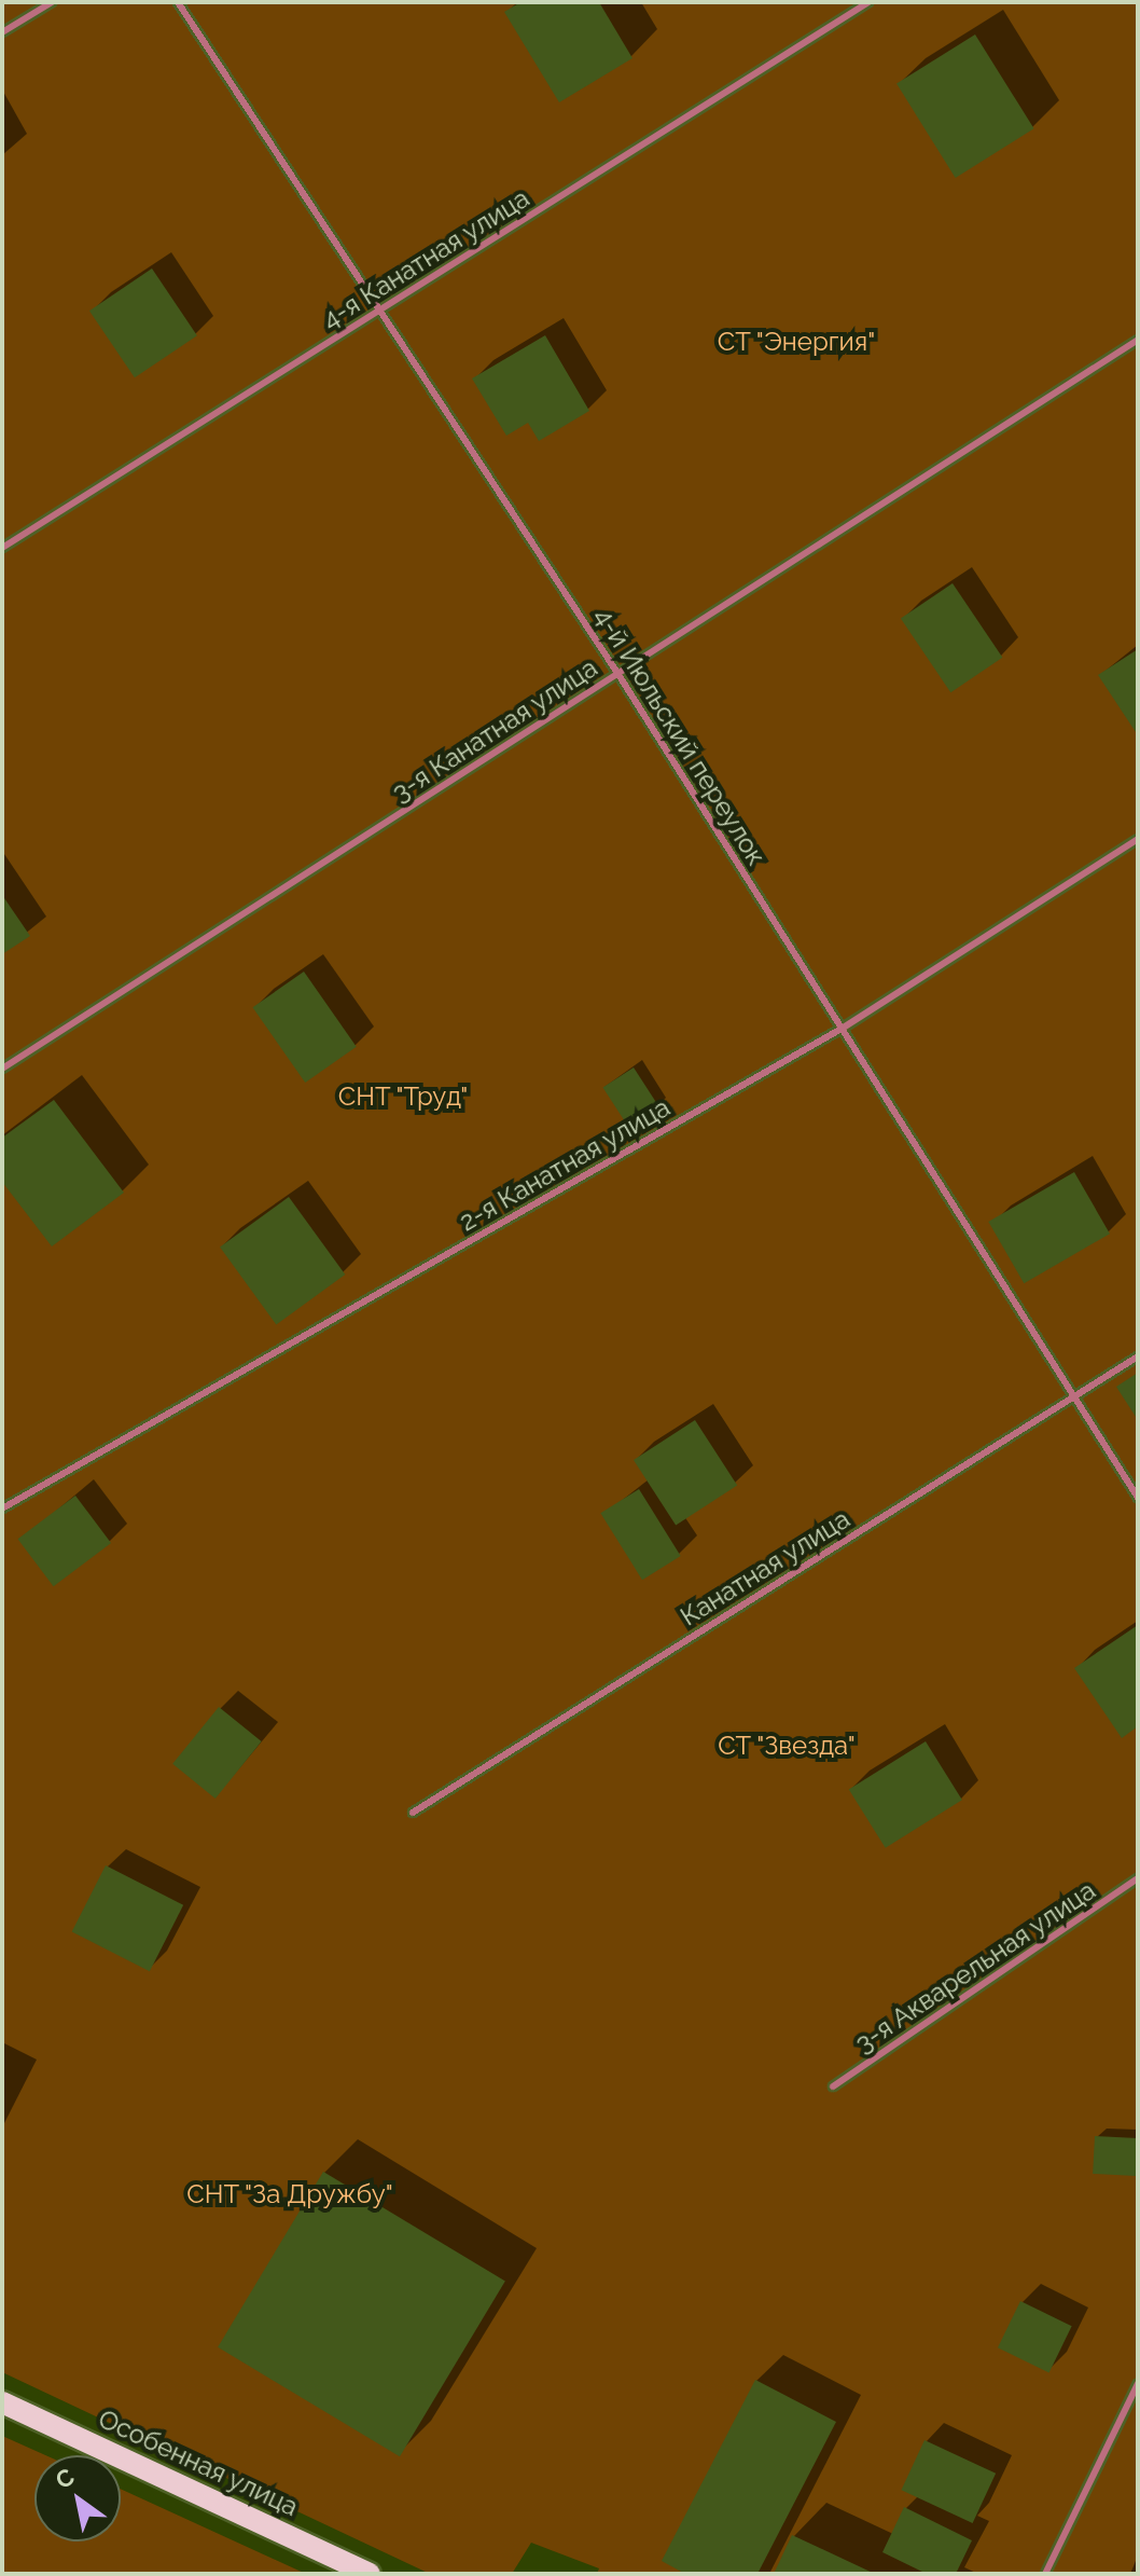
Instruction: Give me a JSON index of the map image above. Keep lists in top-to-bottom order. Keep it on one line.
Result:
{"streets":{"main road":["Особенная улица"],"lane":["4-я Канатная улица","3-я Канатная улица","4-й Июльский переулок","2-я Канатная улица","Канатная улица","3-я Акварельная улица"]},"crossings":[["4-я Канатная улица","4-й Июльский переулок"],["3-я Канатная улица","4-й Июльский переулок"],["4-й Июльский переулок","2-я Канатная улица"],["4-й Июльский переулок","Канатная улица"]],"parks":["СТ \"Энергия\"","СНТ \"Труд\"","СТ \"Звезда\"","СНТ \"За Дружбу\""],"north":"top left"}
